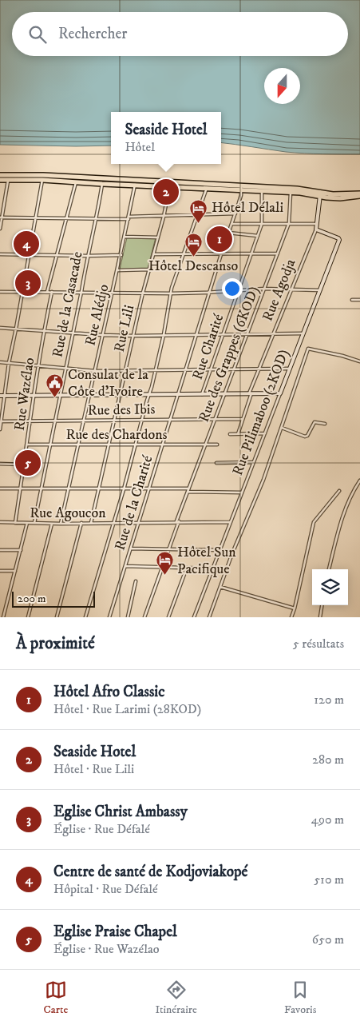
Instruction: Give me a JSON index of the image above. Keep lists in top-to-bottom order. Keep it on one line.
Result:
{"streets":{"street":["Rue Agodja","Rue de la Casacade","Rue Alédjo","Rue Lili","Rue Charité","Rue des Grappes (6KOD)","Rue Wazélao","Rue des Ibis","Rue Pilimaboo (2KOD)","Rue des Chardons","Rue de la Charité","Rue Agoucon"]},"crossings":[["Rue Agodja","Rue des Ibis"],["Rue Agodja","Rue Pilimaboo (2KOD)"],["Rue de la Casacade","Rue des Ibis"],["Rue de la Casacade","Rue des Chardons"],["Rue de la Casacade","Rue Agoucon"],["Rue Alédjo","Rue des Ibis"],["Rue Alédjo","Rue des Chardons"],["Rue Alédjo","Rue Agoucon"],["Rue Lili","Rue des Ibis"],["Rue Lili","Rue des Chardons"],["Rue Lili","Rue Agoucon"],["Rue des Grappes (6KOD)","Rue des Ibis"],["Rue des Grappes (6KOD)","Rue des Chardons"],["Rue des Grappes (6KOD)","Rue Agoucon"],["Rue Wazélao","Rue des Ibis"],["Rue Wazélao","Rue des Chardons"],["Rue Wazélao","Rue Agoucon"],["Rue des Ibis","Rue de la Charité"],["Rue Pilimaboo (2KOD)","Rue Agoucon"],["Rue des Chardons","Rue de la Charité"],["Rue de la Charité","Rue Agoucon"]],"places":{"hotel":["Hôtel Délali","Hôtel Descanso","Hôtel Sun Pacifique"],"public building":["Consulat de la Côte d’Ivoire"]},"scale_bar":"200 m","north":"bottom","page":{"search":"Rechercher","popup":["Seaside Hotel","Hôtel"],"pins":["2","1","4","3","5"],"scale":"200 m","heading":["À proximité","5 résultats"],"list":[{"mark":"1","name":"Hôtel Afro Classic","note":"Hôtel · Rue Larimi (28KOD)","value":"120 m"},{"mark":"2","name":"Seaside Hotel","note":"Hôtel · Rue Lili","value":"280 m"},{"mark":"3","name":"Eglise Christ Ambassy","note":"Église · Rue Défalé","value":"490 m"},{"mark":"4","name":"Centre de santé de Kodjoviakopé","note":"Hôpital · Rue Défalé","value":"510 m"},{"mark":"5","name":"Eglise Praise Chapel","note":"Église · Rue Wazélao","value":"650 m"}],"nav":["Carte","Itinéraire","Favoris"]}}
